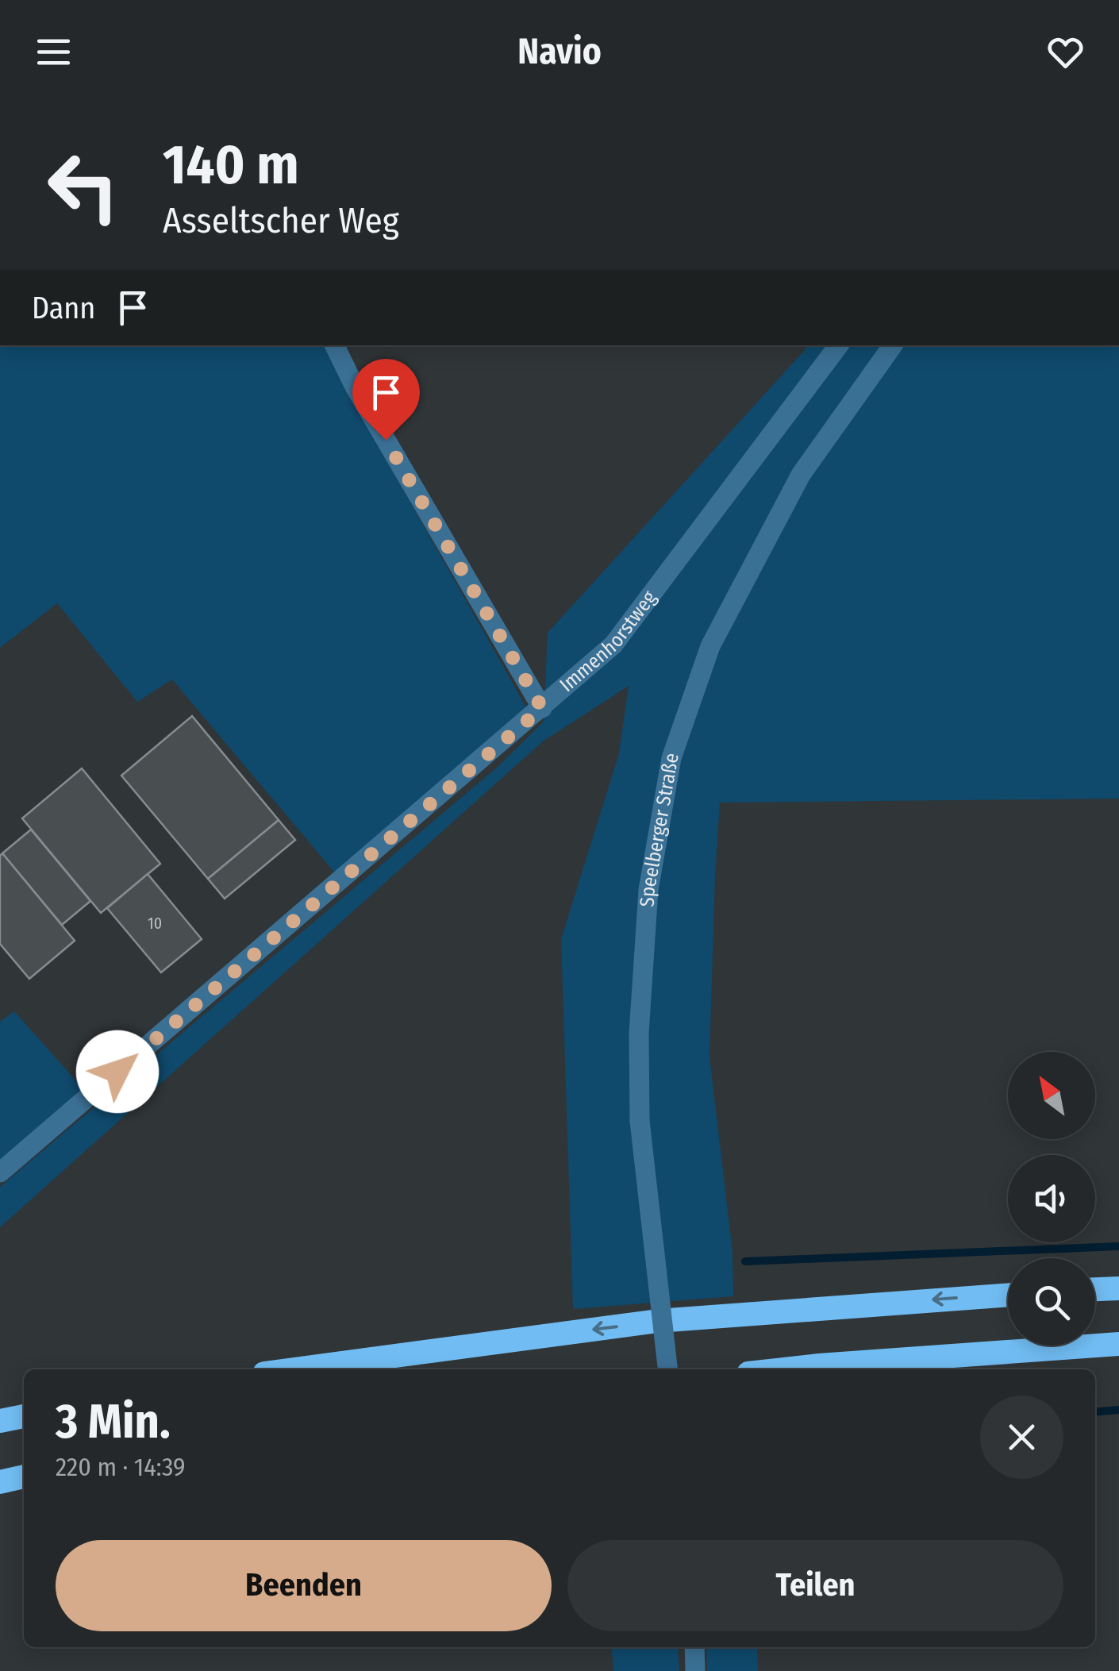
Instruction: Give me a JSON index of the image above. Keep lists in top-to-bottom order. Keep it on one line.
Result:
{"streets":{"street":["Immenhorstweg","Speelberger Straße"]},"house_numbers":["10"],"north":"top left","page":{"header":"Navio","turn":["140 m","Asseltscher Weg"],"then":"Dann","heading":["3 Min.","220 m · 14:39"],"buttons":["Beenden","Teilen"]}}
